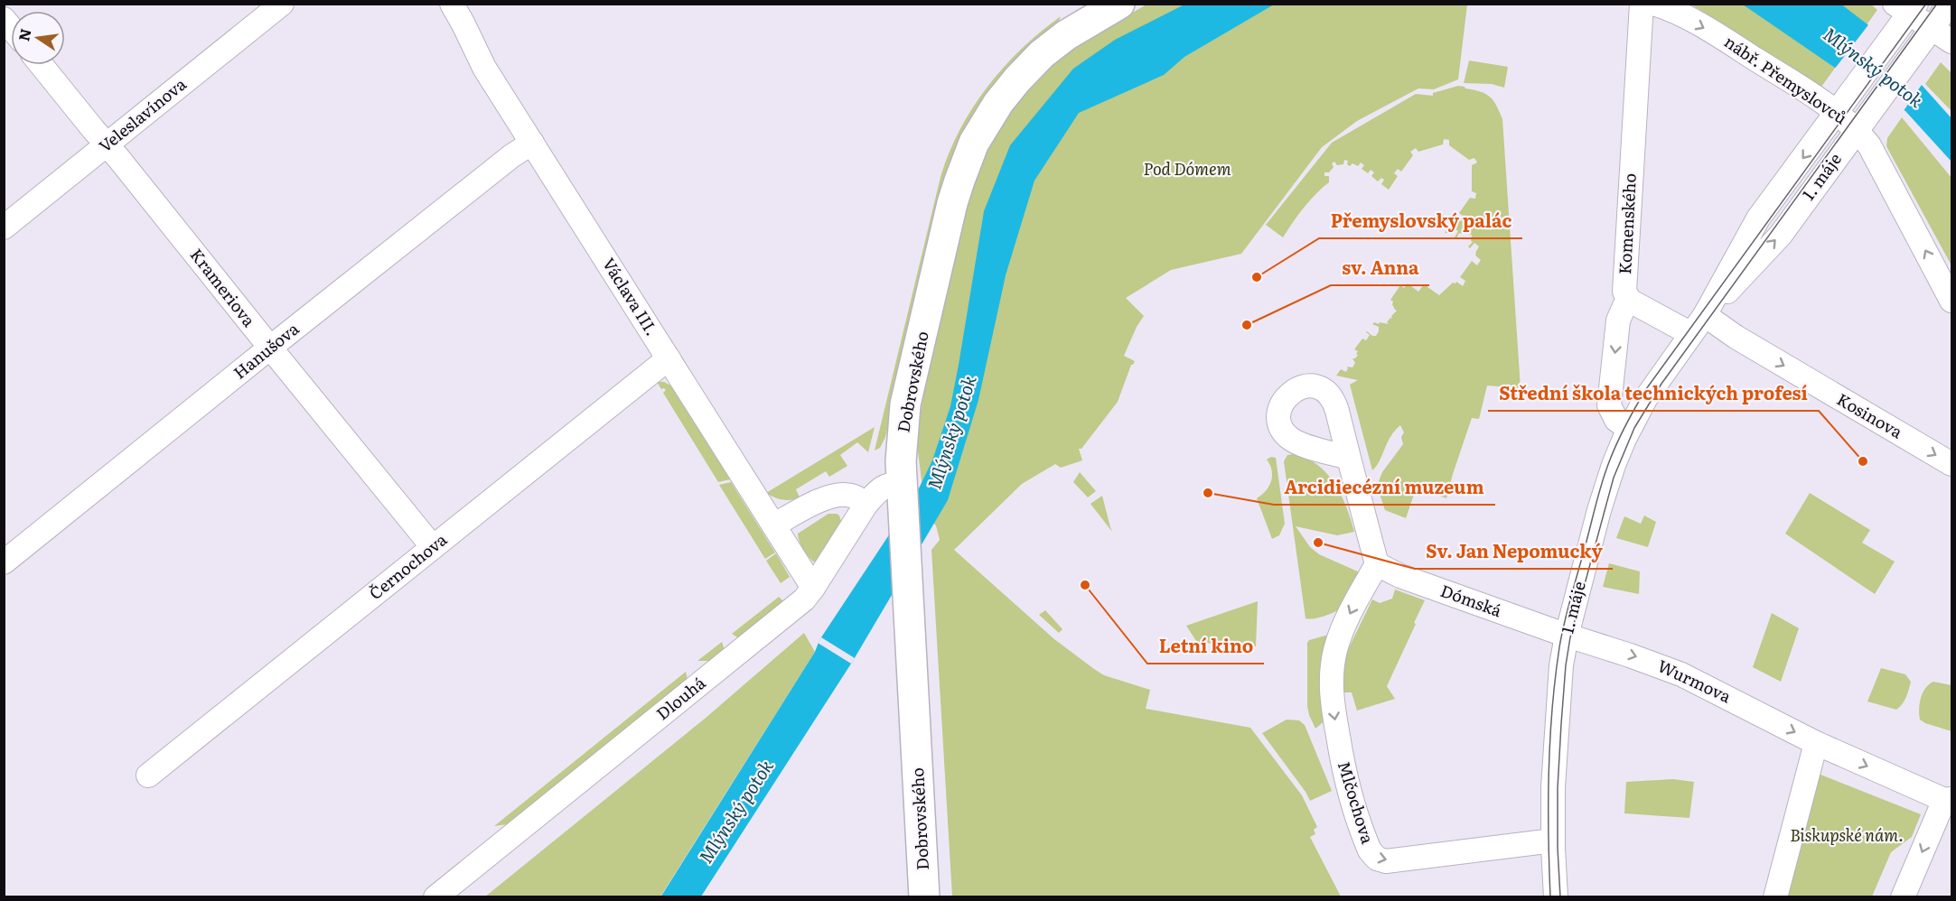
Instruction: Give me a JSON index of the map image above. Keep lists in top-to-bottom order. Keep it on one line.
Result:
{"streets":{"main road":["Dobrovského"],"street":["nábř. Přemyslovců","Veleslavínova","1. máje","Komenského","Krameriova","Václava III.","Hanušova","Kosinova","Černochova","Dómská","Wurmova","Dlouhá","Mlčochova"]},"crossings":[["nábř. Přemyslovců","1. máje"],["Veleslavínova","Krameriova"],["1. máje","Kosinova"],["1. máje","Dómská"],["1. máje","Wurmova"],["1. máje","Mlčochova"],["Krameriova","Hanušova"],["Krameriova","Černochova"],["Václava III.","Hanušova"],["Václava III.","Černochova"],["Václava III.","Dlouhá"],["Dobrovského","Dlouhá"],["Dómská","Wurmova"],["Dómská","Mlčochova"]],"one_way":["Kosinova","Wurmova"],"water":["Mlýnský potok"],"parks":["Pod Dómem","Biskupské nám."],"places":["Přemyslovský palác","sv. Anna","Střední škola technických profesí","Arcidiecézní muzeum","Sv. Jan Nepomucký","Letní kino"],"north":"left"}
